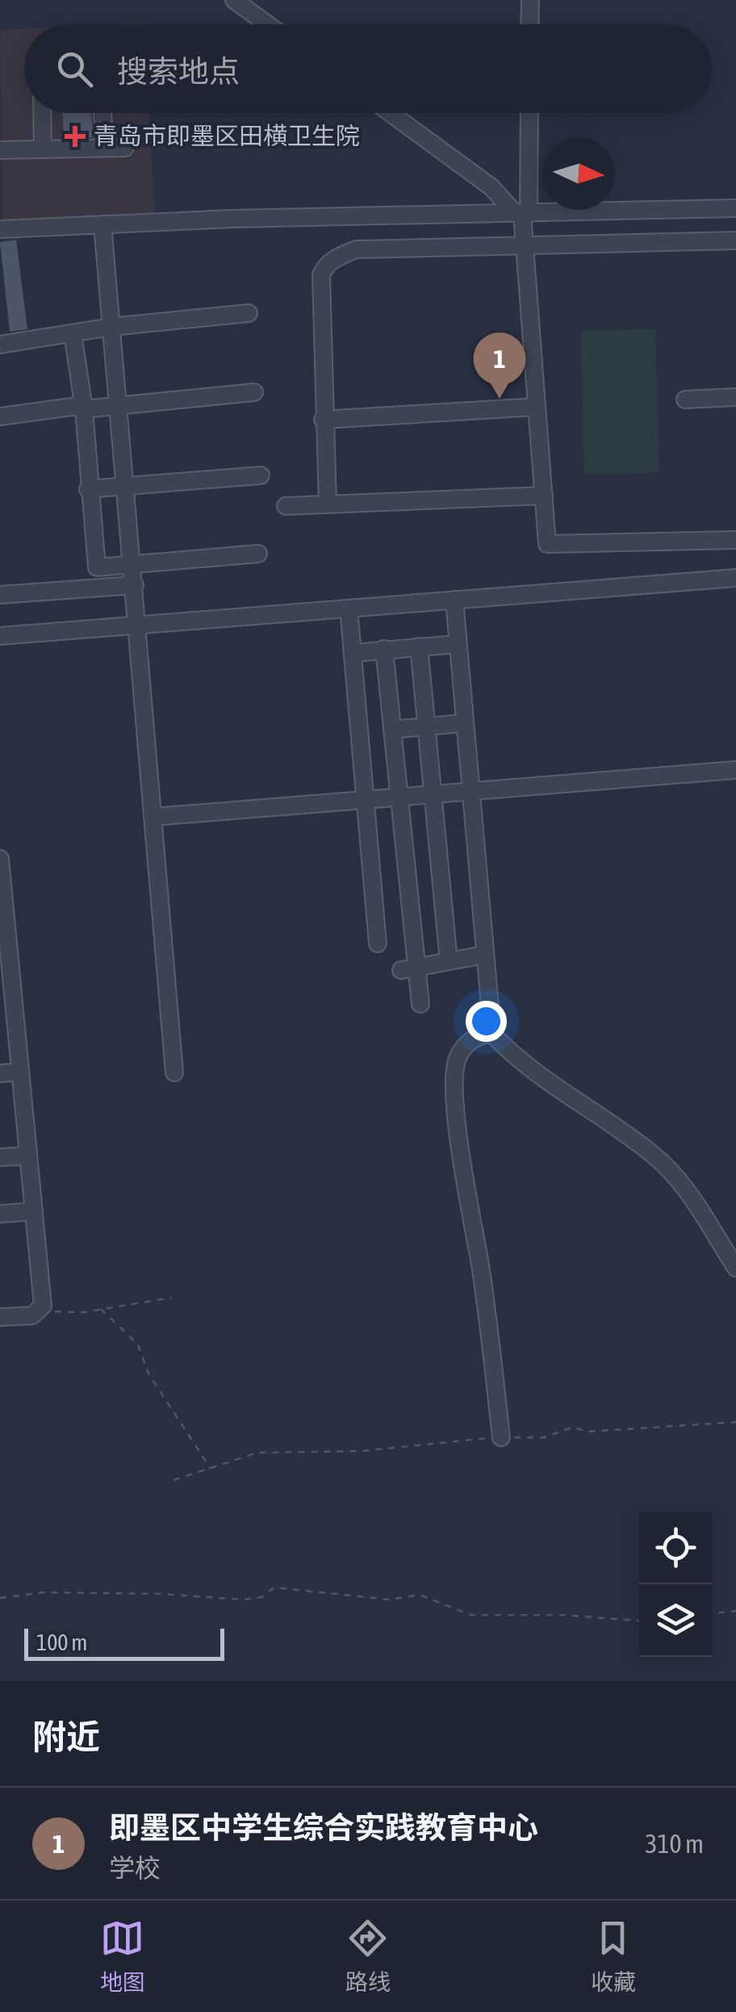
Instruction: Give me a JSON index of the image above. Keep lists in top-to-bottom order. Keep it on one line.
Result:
{"places":{"health":["青岛市即墨区田横卫生院"]},"scale_bar":"100 m","north":"right","page":{"search":"搜索地点","pins":"1","scale":"100 m","heading":"附近","list":[{"mark":"1","name":"即墨区中学生综合实践教育中心","note":"学校","value":"310 m"}],"nav":["地图","路线","收藏"]}}
